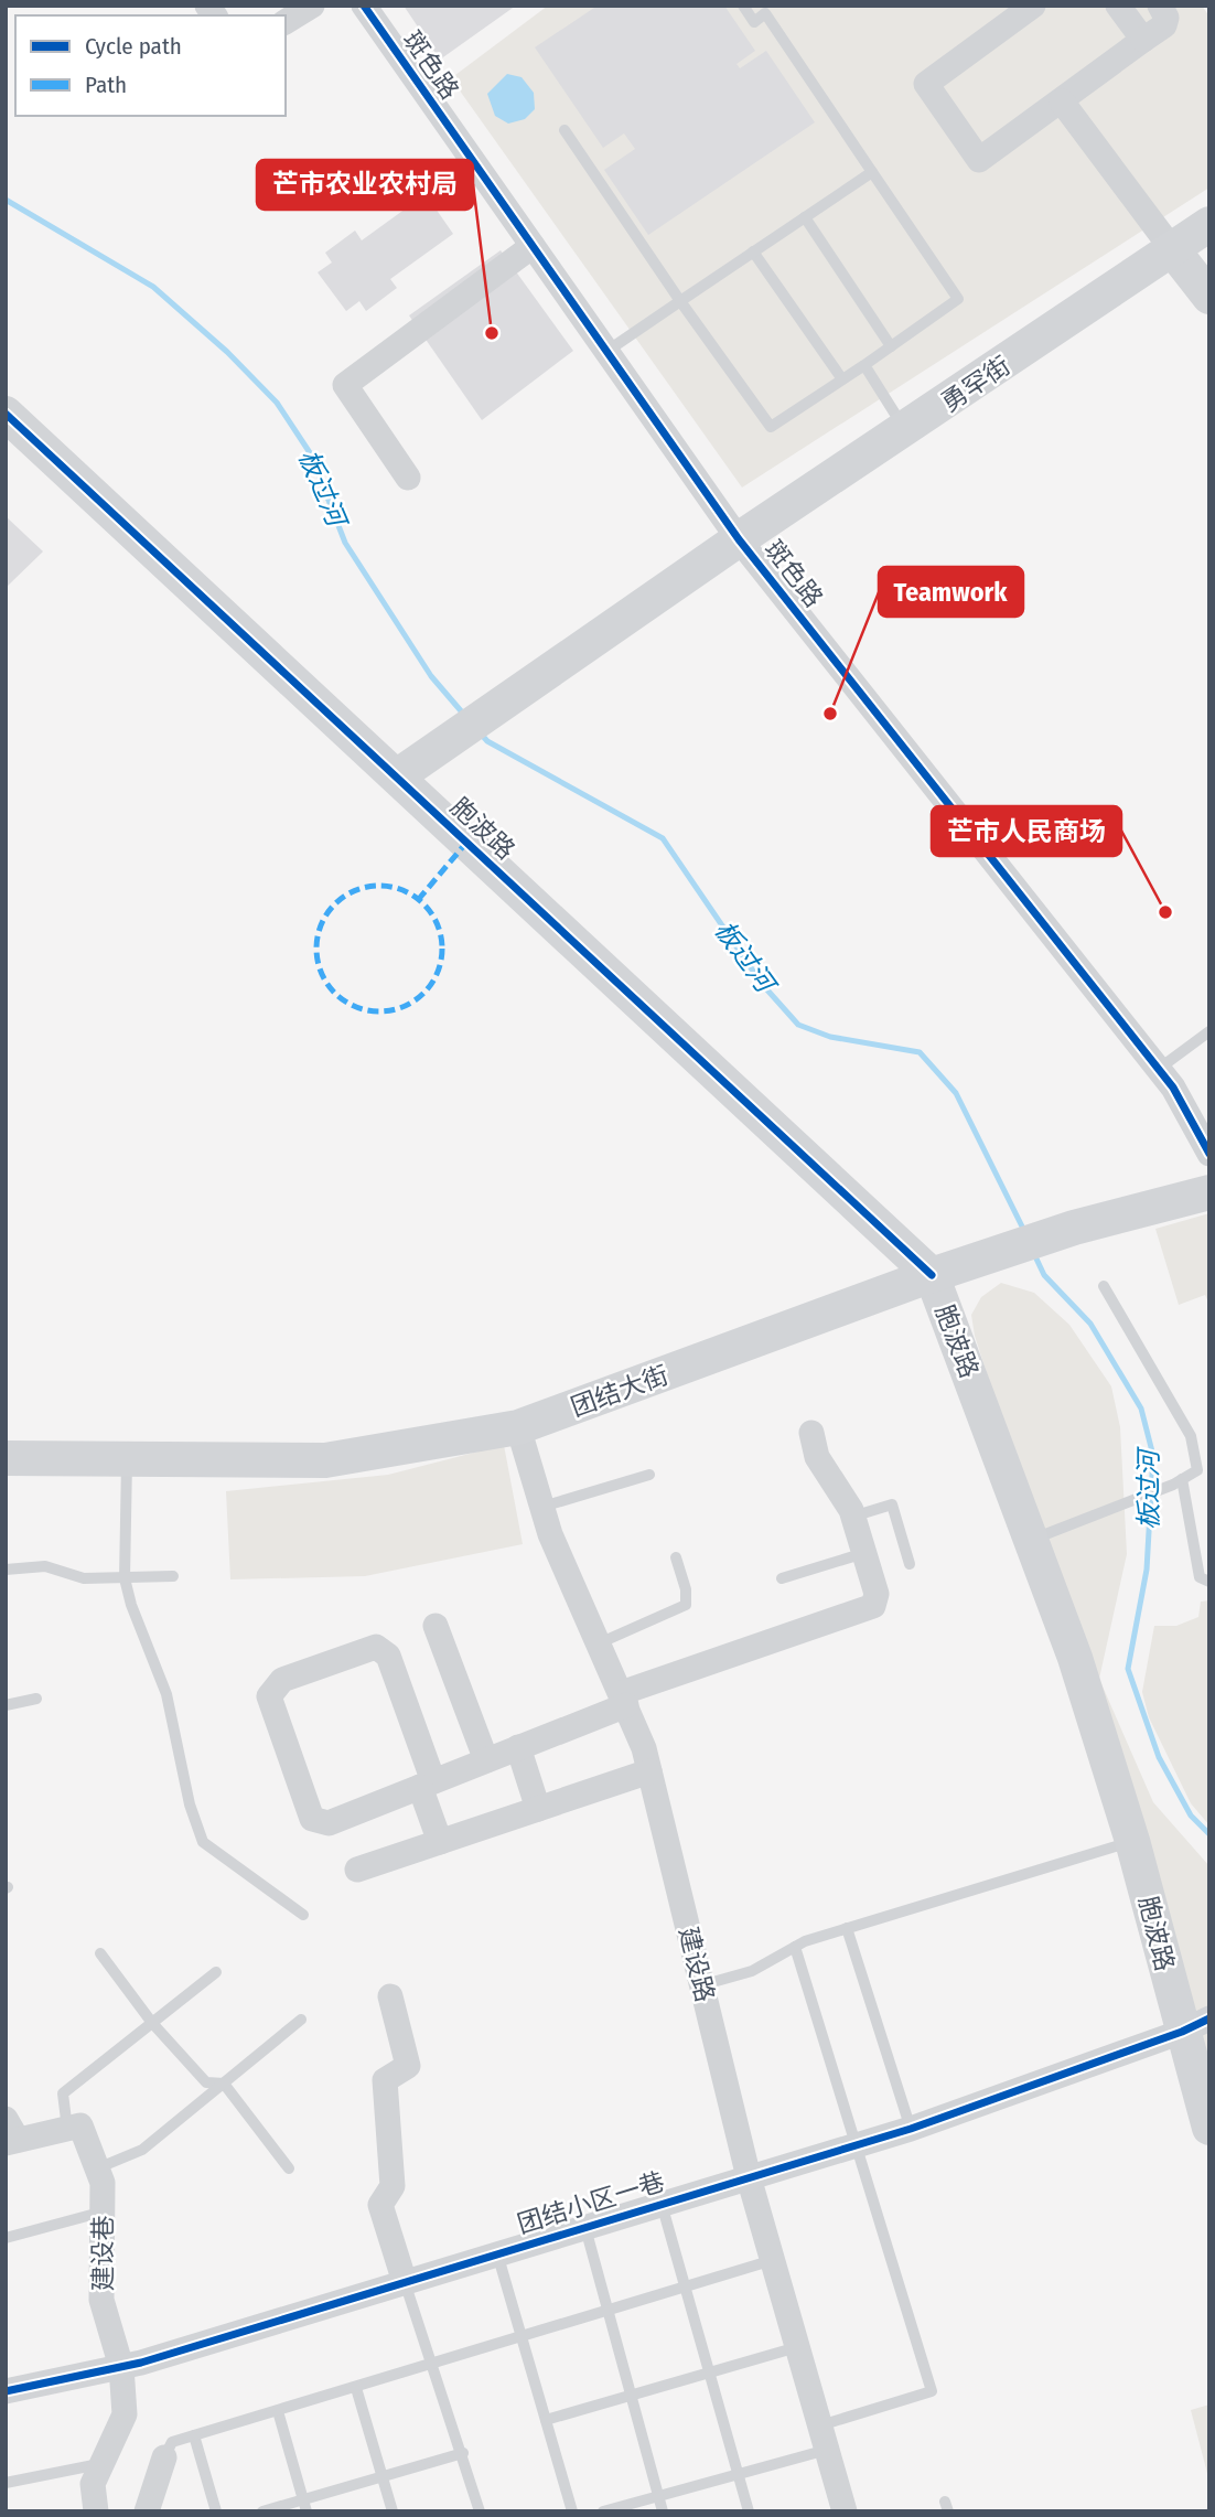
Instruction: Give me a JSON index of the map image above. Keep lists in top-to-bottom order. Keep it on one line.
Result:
{"streets":{"street":["斑色路","勇罕街","胞波路","团结大街","建设路","团结小区一巷","建设巷"]},"crossings":[["斑色路","勇罕街"],["勇罕街","胞波路"],["胞波路","团结大街"],["胞波路","团结小区一巷"],["团结大街","建设路"],["建设路","团结小区一巷"],["团结小区一巷","建设巷"]],"water":["板过河"],"places":["芒市农业农村局","Teamwork","芒市人民商场"],"legend":["Cycle path","Path"]}
